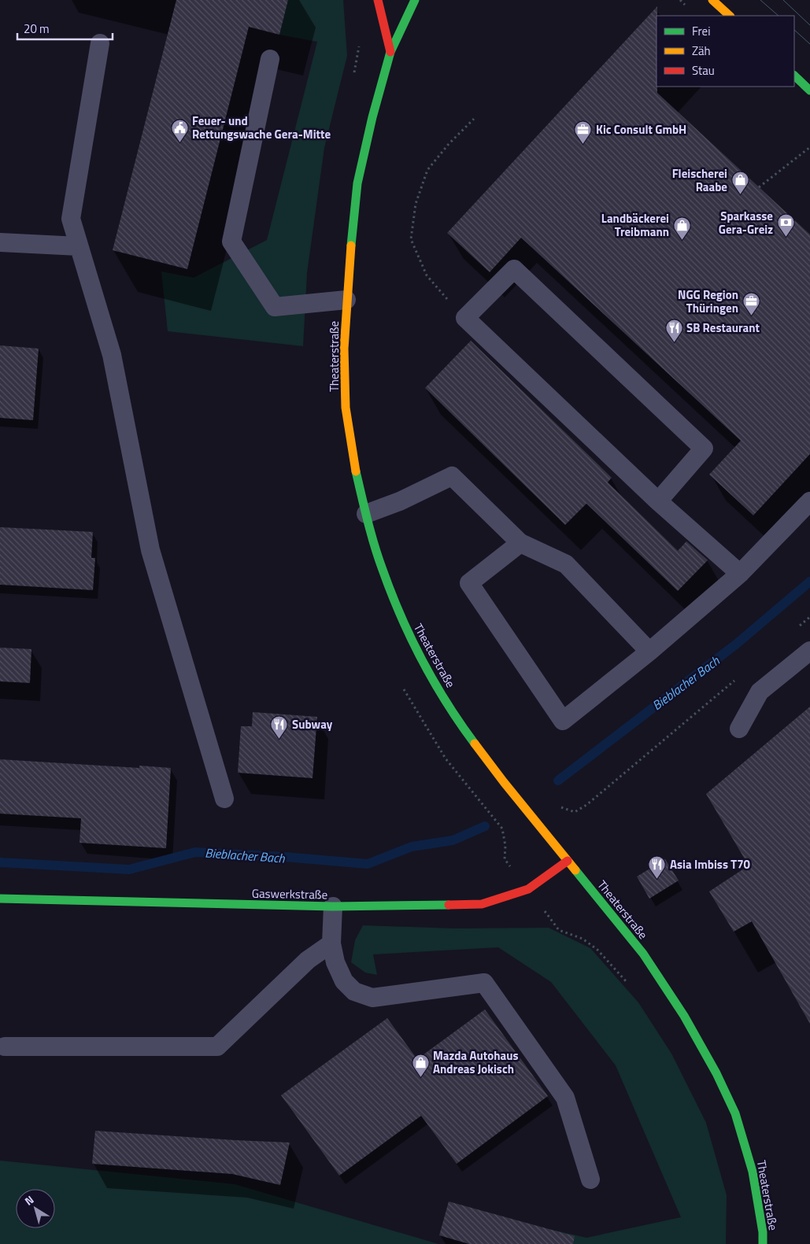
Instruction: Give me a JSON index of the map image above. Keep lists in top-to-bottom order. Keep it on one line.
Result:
{"streets":{"main road":["Theaterstraße","Gaswerkstraße"]},"crossings":[["Theaterstraße","Gaswerkstraße"]],"water":["Bieblacher Bach"],"places":{"public building":["Feuer- und Rettungswache Gera-Mitte"],"office":["Kic Consult GmbH","NGG Region Thüringen"],"shop":["Fleischerei Raabe","Landbäckerei Treibmann","Mazda Autohaus Andreas Jokisch"],"bank":["Sparkasse Gera-Greiz"],"restaurant":["SB Restaurant","Subway","Asia Imbiss T70"]},"legend":["Frei","Zäh","Stau"],"scale_bar":"20 m","north":"top left"}
